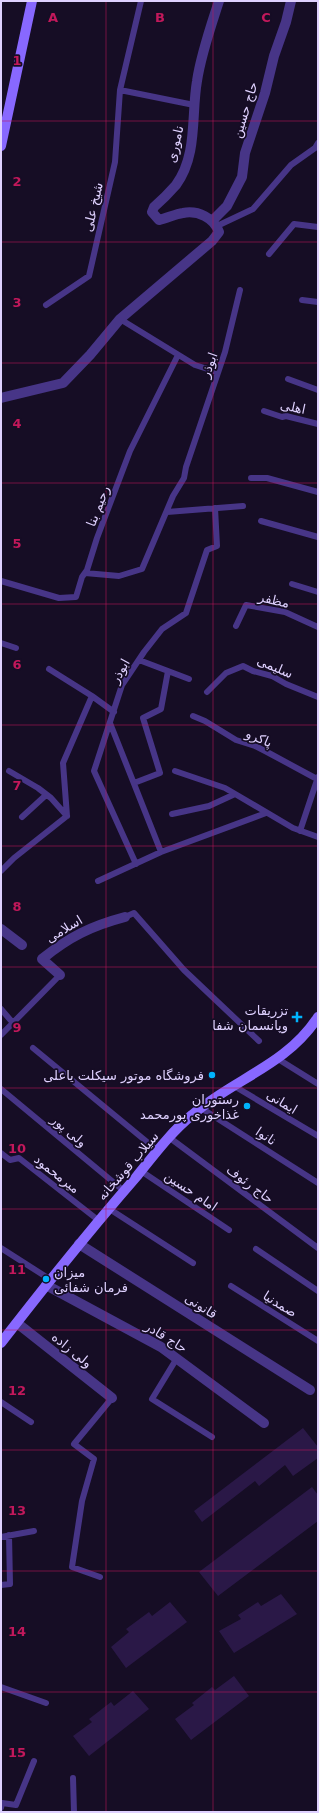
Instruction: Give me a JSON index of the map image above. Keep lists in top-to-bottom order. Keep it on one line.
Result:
{"streets":{"street":["حاج حسین","ناموری","اسلامی","سیلاب قوشخانه","قانونی","حاج قادر","ولی زاده"],"lane":["شیخ علی","ابوذر","اهلی","رحیم بنا","مظفر","سلیمی","پاکرو","ایمانی","ولی پور","نانوا","میرمحمود","حاج رئوف","امام حسین","صمدنیا"]},"crossings":[["حاج حسین","ناموری"],["ابوذر","رحیم بنا"],["ایمانی","سیلاب قوشخانه"],["ولی پور","سیلاب قوشخانه"],["نانوا","سیلاب قوشخانه"],["سیلاب قوشخانه","میرمحمود"],["سیلاب قوشخانه","حاج رئوف"],["سیلاب قوشخانه","امام حسین"],["سیلاب قوشخانه","قانونی"],["سیلاب قوشخانه","حاج قادر"],["سیلاب قوشخانه","ولی زاده"]],"places":{"health":["تزریقات وپانسمان شفا"],"other":["فروشگاه موتور سیکلت یاعلی","رستوران غذاخوری پورمحمد","میزان فرمان شفائی"]},"grid":{"columns":["A","B","C"],"rows":["1","2","3","4","5","6","7","8","9","10","11","12","13","14","15"]}}
